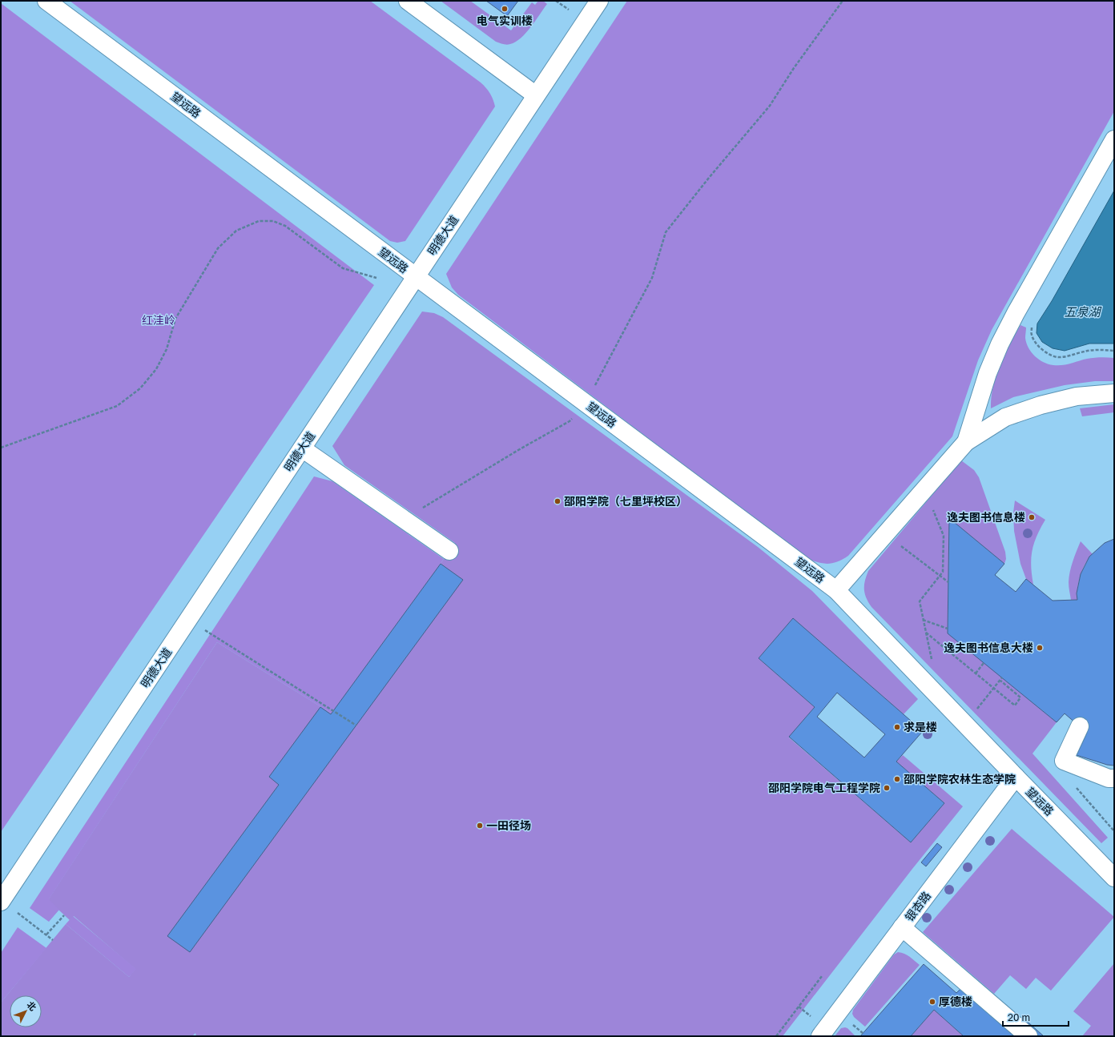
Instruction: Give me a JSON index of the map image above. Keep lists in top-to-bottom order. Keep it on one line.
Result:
{"streets":{"lane":["望远路","明德大道","银杏路"]},"crossings":[["望远路","明德大道"],["望远路","银杏路"]],"water":["五泉湖"],"parks":["红洼岭"],"places":["电气实训楼","邵阳学院（七里坪校区）","逸夫图书信息楼","逸夫图书信息大楼","求是楼","邵阳学院农林生态学院","邵阳学院电气工程学院","一田径场","厚德楼"],"scale_bar":"20 m","north":"top right"}
